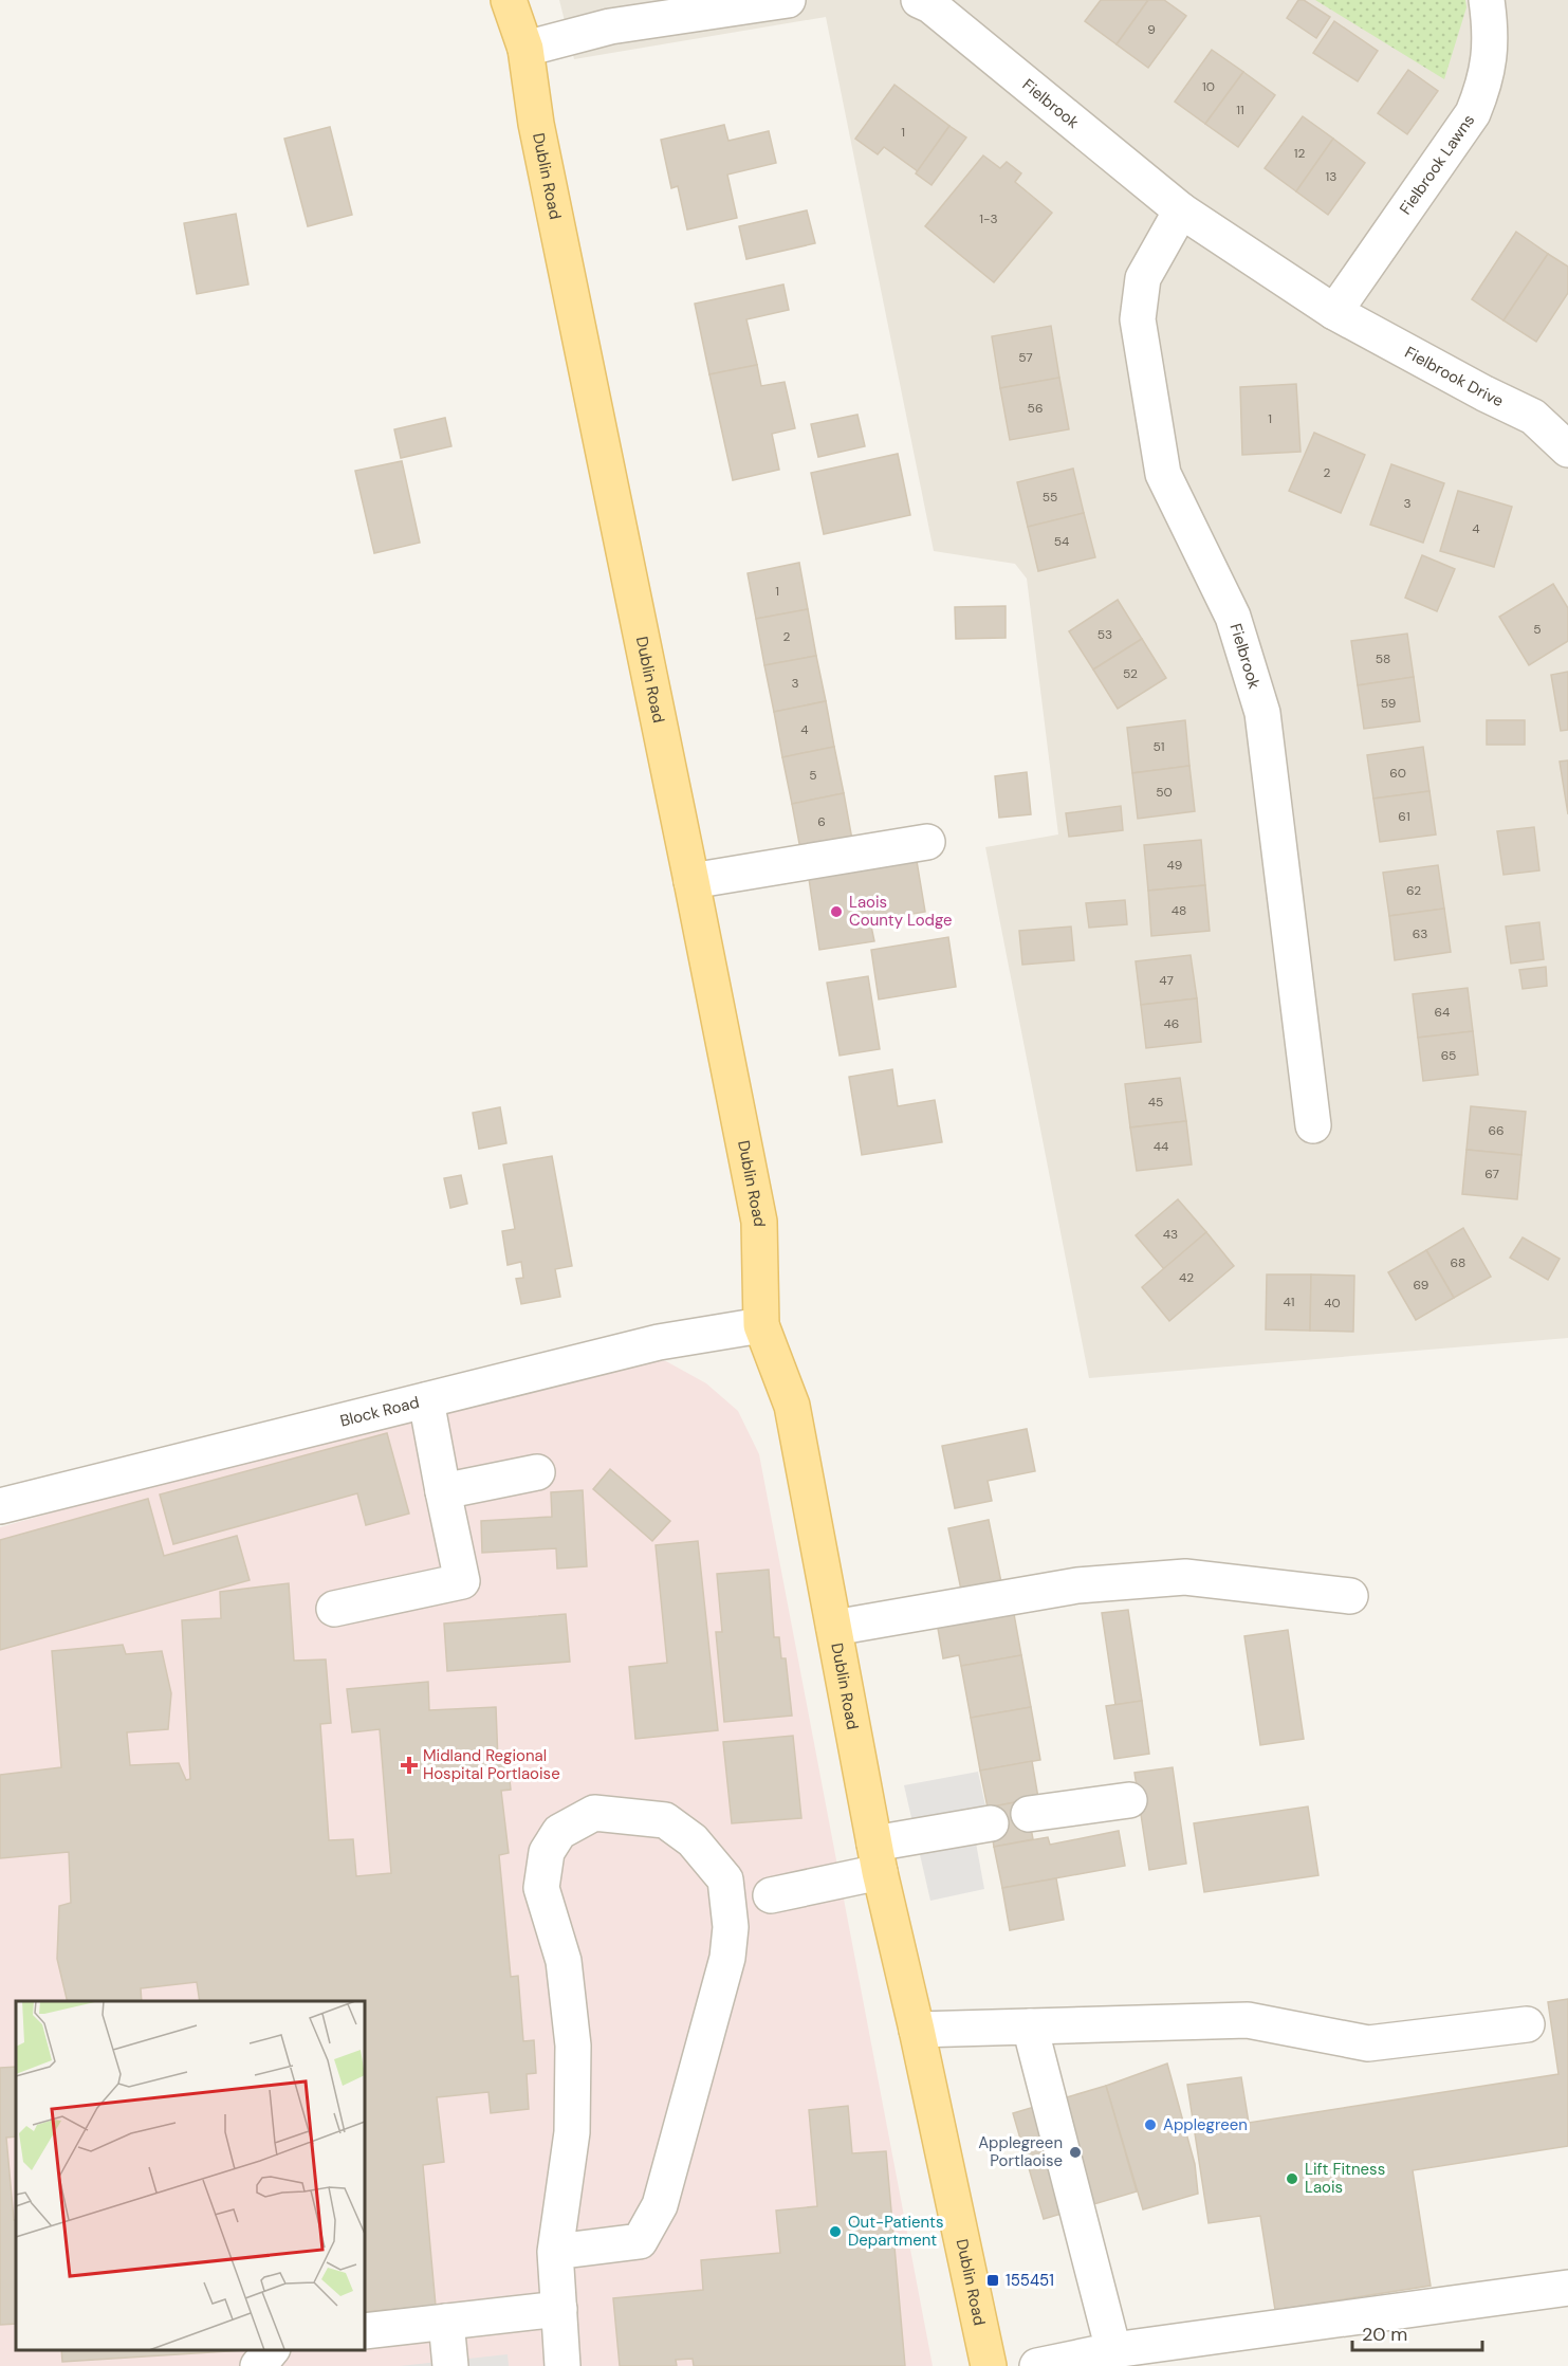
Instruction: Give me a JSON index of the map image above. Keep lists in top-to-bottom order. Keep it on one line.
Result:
{"streets":{"main road":["Dublin Road"],"street":["Fielbrook","Fielbrook Lawns","Fielbrook Drive","Block Road"]},"crossings":[["Fielbrook","Fielbrook Lawns"],["Fielbrook","Fielbrook Drive"],["Fielbrook Lawns","Fielbrook Drive"],["Dublin Road","Block Road"]],"places":{"other":["Laois County Lodge","Applegreen","Applegreen Portlaoise","Lift Fitness Laois","Out-Patients Department"],"health":["Midland Regional Hospital Portlaoise"],"transit":["155451"]},"house_numbers":["9","10","11","1","12","13","1-3","57","56","1","2","55","3","4","54","1","5","53","2","58","52","3","59","4","51","60","5","50","61","6","49","62","48","63","47","64","46","65","45","66","44","67","43","68","42","69","41","40"],"scale_bar":"20 m"}
